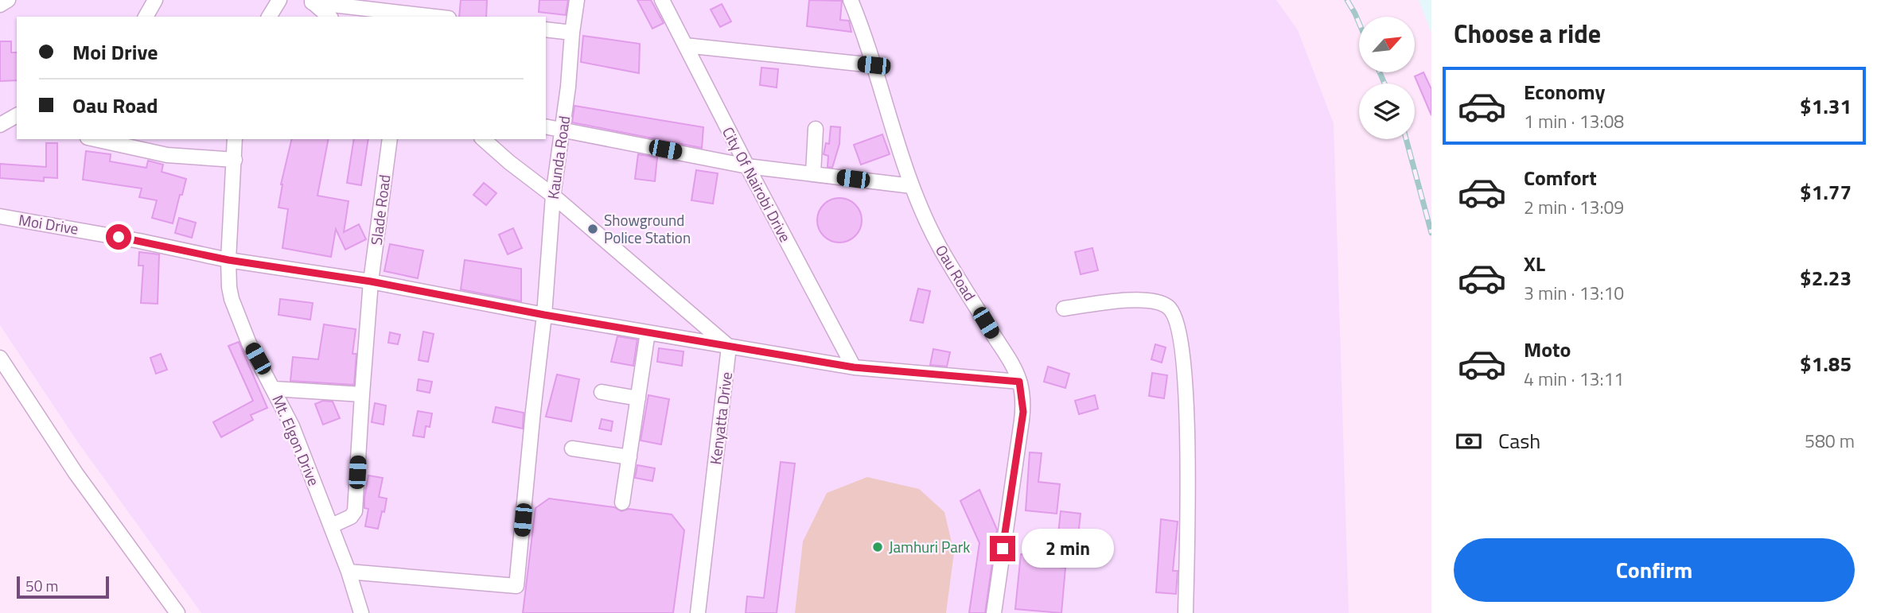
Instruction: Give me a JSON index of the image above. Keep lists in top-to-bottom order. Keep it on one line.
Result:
{"streets":{"street":["Kaunda Road","City Of Nairobi Drive","Slade Road","Moi Drive","Oau Road","Kenyatta Drive","Mt. Elgon Drive"]},"crossings":[["Kaunda Road","Moi Drive"],["Kaunda Road","Mt. Elgon Drive"],["City Of Nairobi Drive","Moi Drive"],["Slade Road","Moi Drive"],["Slade Road","Mt. Elgon Drive"],["Moi Drive","Oau Road"],["Moi Drive","Kenyatta Drive"],["Moi Drive","Mt. Elgon Drive"]],"places":["Showground Police Station","Jamhuri Park"],"scale_bar":"50 m","north":"top right","page":{"heading":"Choose a ride","banner":["Moi Drive","Oau Road"],"list":[{"name":"Economy","note":"1 min · 13:08","value":"$1.31"},{"name":"Comfort","note":"2 min · 13:09","value":"$1.77"},{"name":"XL","note":"3 min · 13:10","value":"$2.23"},{"name":"Moto","note":"4 min · 13:11","value":"$1.85"}],"pay":["Cash","580 m"],"buttons":"Confirm","bubble":"2 min","scale":"50 m"}}
